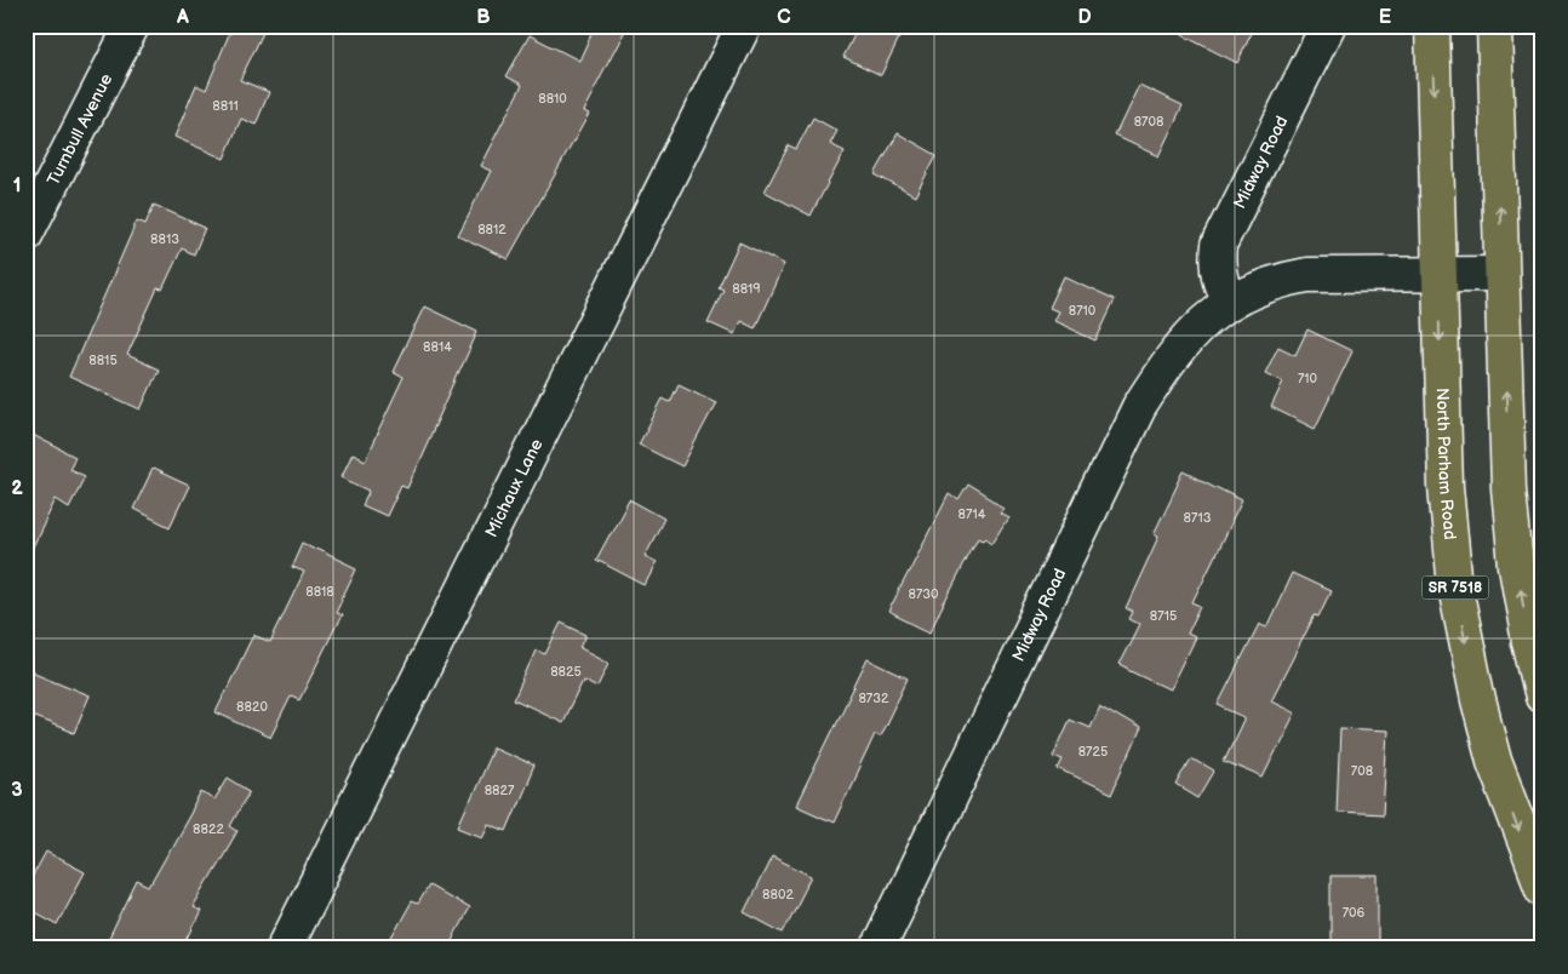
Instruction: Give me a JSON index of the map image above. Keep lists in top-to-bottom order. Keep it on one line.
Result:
{"streets":{"highway":["North Parham Road","SR 7518"],"street":["Turnbull Avenue","Midway Road","Michaux Lane"]},"crossings":[["Midway Road","North Parham Road"]],"house_numbers":["8810","8811","8708","8812","8813","8819","8710","8814","8815","710","8714","8713","8818","8730","8715","8825","8732","8820","8725","708","8827","8822","8802","706"],"grid":{"columns":["A","B","C","D","E"],"rows":["1","2","3"]}}
